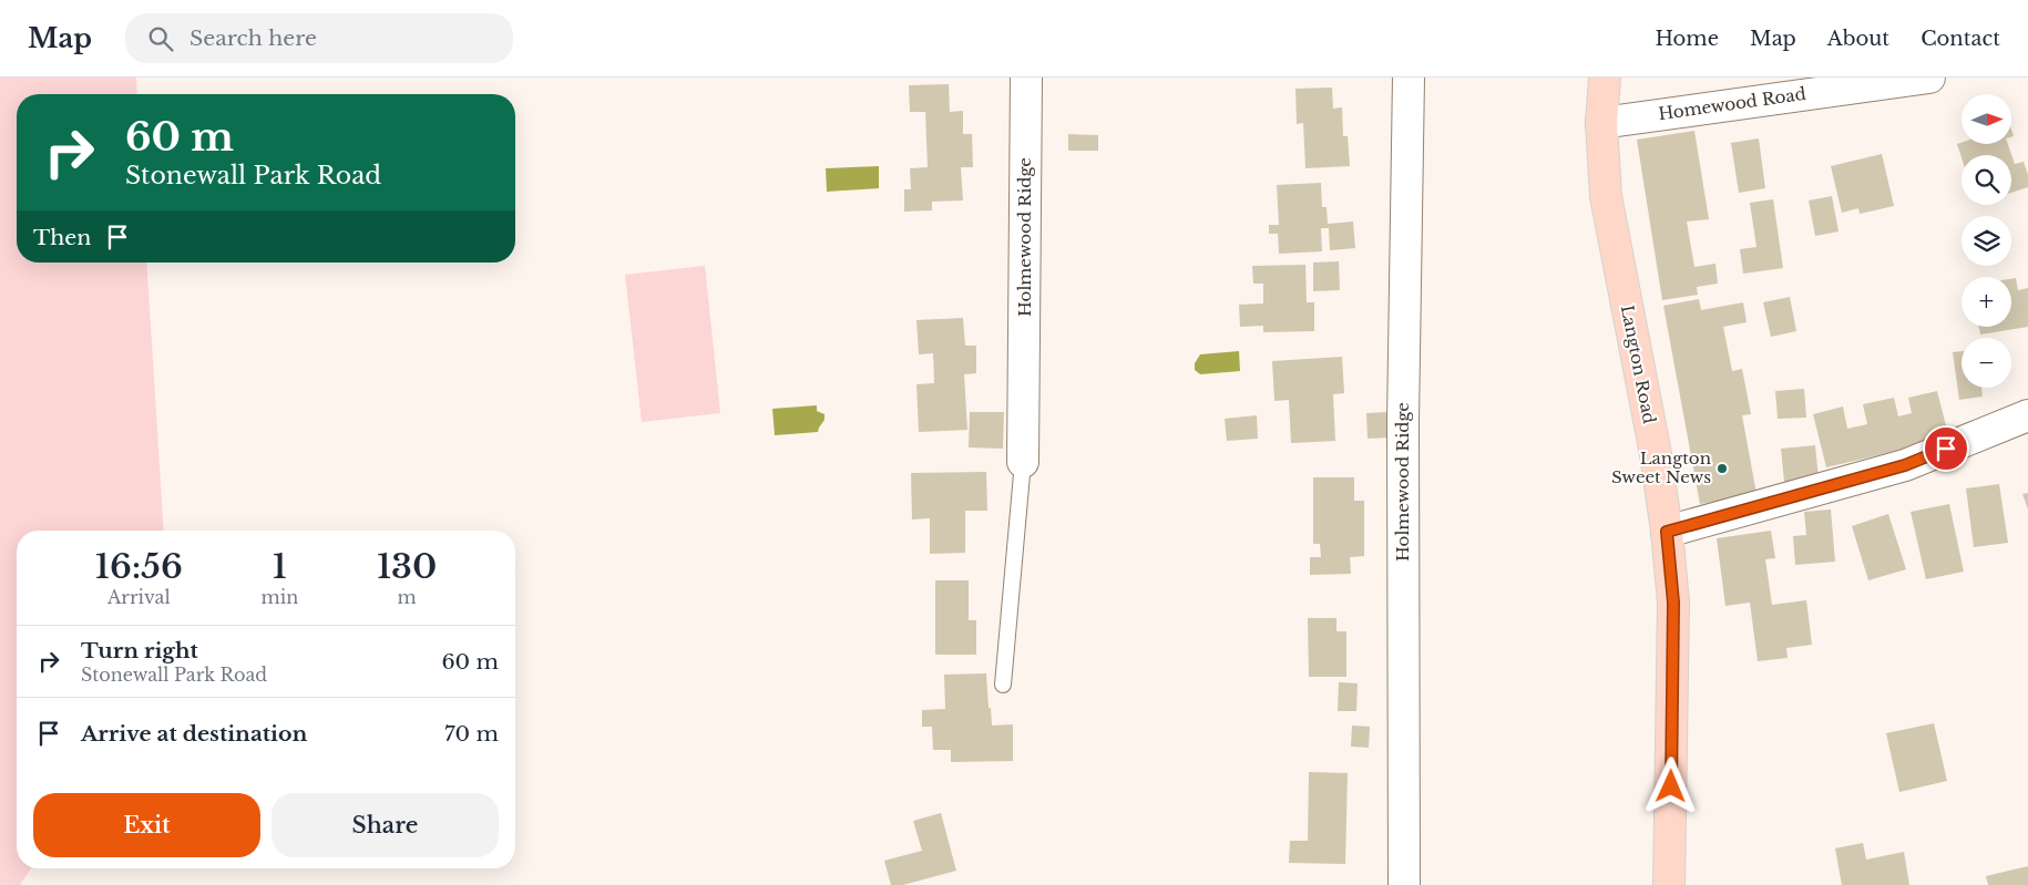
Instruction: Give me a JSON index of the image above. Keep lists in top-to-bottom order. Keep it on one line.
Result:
{"streets":{"main road":["Langton Road"],"street":["Homewood Road","Holmewood Ridge"]},"crossings":[["Homewood Road","Langton Road"]],"places":["Langton Sweet News"],"north":"right","page":{"header":"Map","search":"Search here","nav":["Home","Map","About","Contact"],"map_buttons":["+","−"],"turn":["60 m","Stonewall Park Road"],"then":"Then","eta":["16:56","Arrival","1","min","130","m"],"list":[{"name":"Turn right","note":"Stonewall Park Road","value":"60 m"},{"name":"Arrive at destination","value":"70 m"}],"buttons":["Exit","Share"]}}
